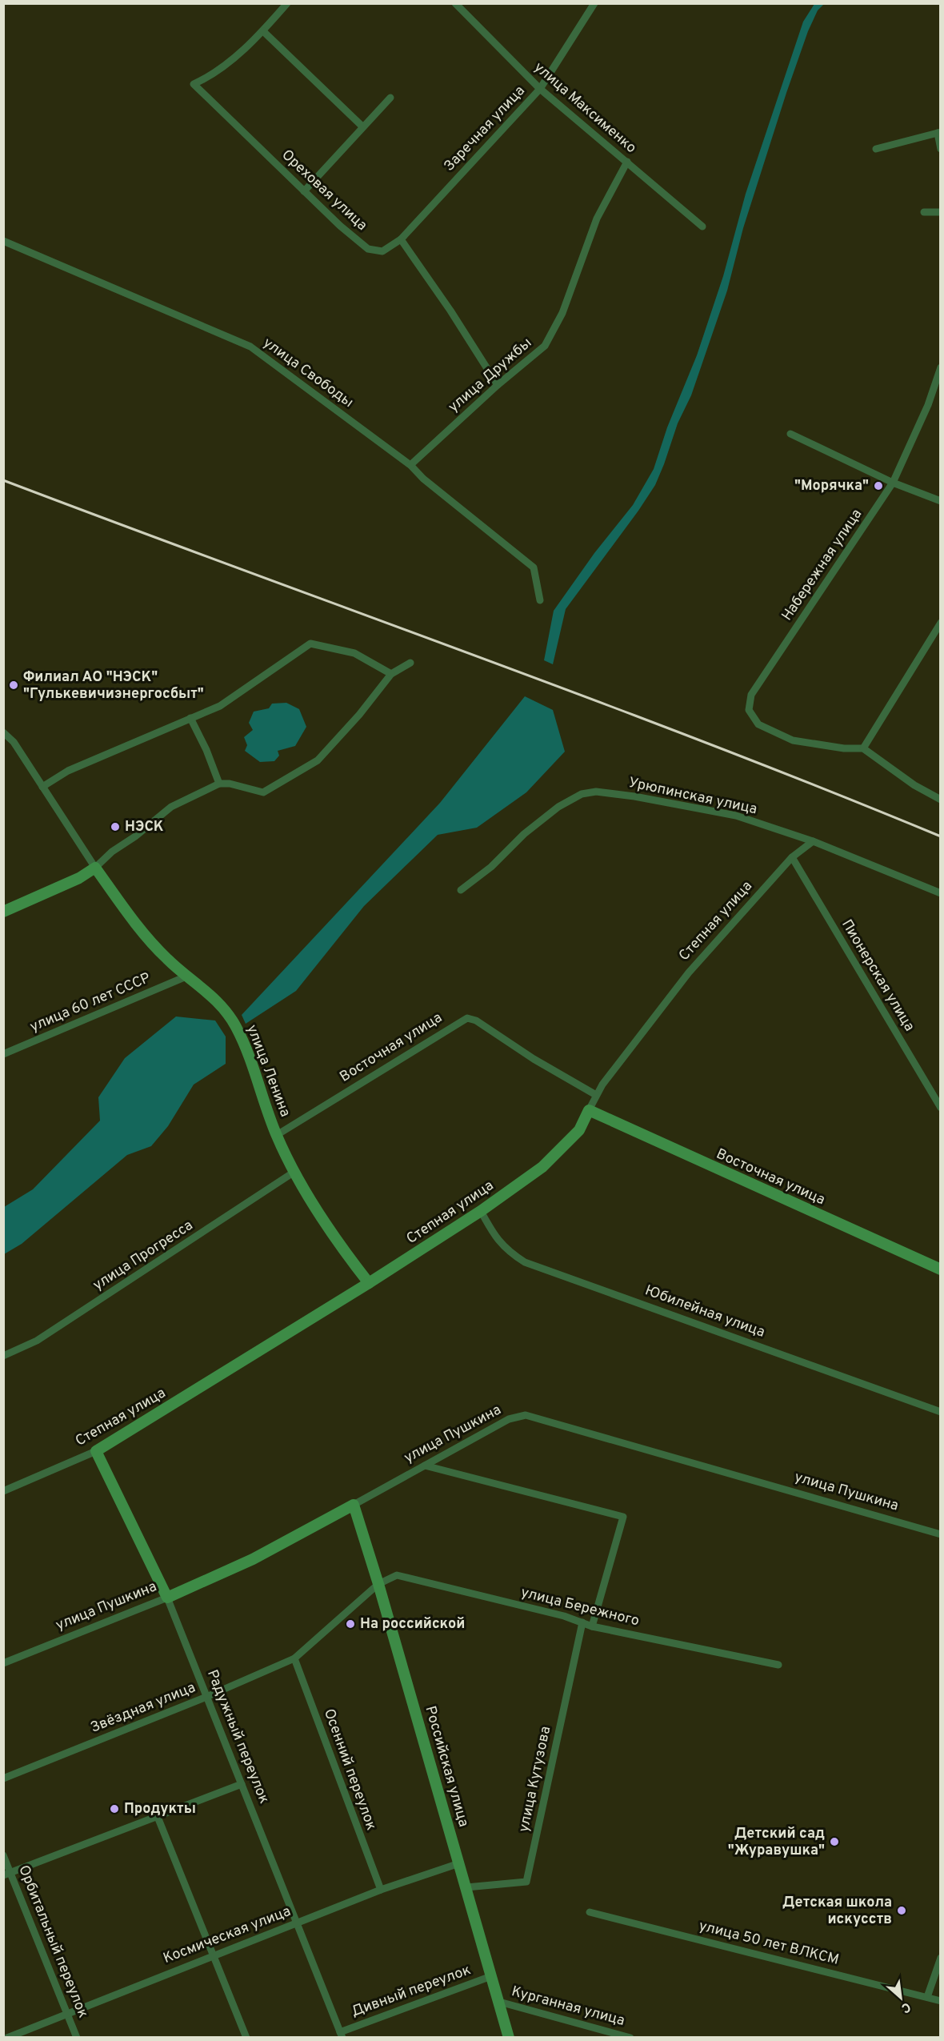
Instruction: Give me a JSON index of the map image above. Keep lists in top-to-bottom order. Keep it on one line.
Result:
{"streets":{"street":["улица Максименко","Заречная улица","Ореховая улица","улица Свободы","улица Дружбы","Набережная улица","Урюпинская улица","Степная улица","Пионерская улица","улица 60 лет СССР","Восточная улица","улица Ленина","улица Прогресса","Юбилейная улица","улица Пушкина","улица Бережного","Звёздная улица","Радужный переулок","Российская улица","Осенний переулок","улица Кутузова","Космическая улица","Орбитальный переулок","улица 50 лет ВЛКСМ","Дивный переулок","Курганная улица"]},"crossings":[["улица Максименко","Заречная улица"],["улица Максименко","улица Дружбы"],["Заречная улица","Ореховая улица"],["улица Свободы","улица Дружбы"],["Урюпинская улица","Степная улица"],["Степная улица","Пионерская улица"],["Степная улица","Восточная улица"],["Степная улица","улица Ленина"],["Степная улица","Юбилейная улица"],["Степная улица","Радужный переулок"],["улица 60 лет СССР","улица Ленина"],["Восточная улица","улица Ленина"],["улица Ленина","улица Прогресса"],["улица Пушкина","Радужный переулок"],["улица Пушкина","Российская улица"],["улица Бережного","Звёздная улица"],["улица Бережного","Российская улица"],["улица Бережного","улица Кутузова"],["Звёздная улица","Радужный переулок"],["Звёздная улица","Российская улица"],["Звёздная улица","Осенний переулок"],["Радужный переулок","Космическая улица"],["Радужный переулок","Дивный переулок"],["Российская улица","улица Кутузова"],["Российская улица","Космическая улица"],["Российская улица","Дивный переулок"],["Российская улица","Курганная улица"],["Осенний переулок","Космическая улица"],["Космическая улица","Орбитальный переулок"]],"places":["\"Морячка\"","Филиал АО \"НЭСК\" \"Гулькевичиэнергосбыт\"","НЭСК","На российской","Продукты","Детский сад \"Журавушка\"","Детская школа искусств"],"north":"bottom right"}
